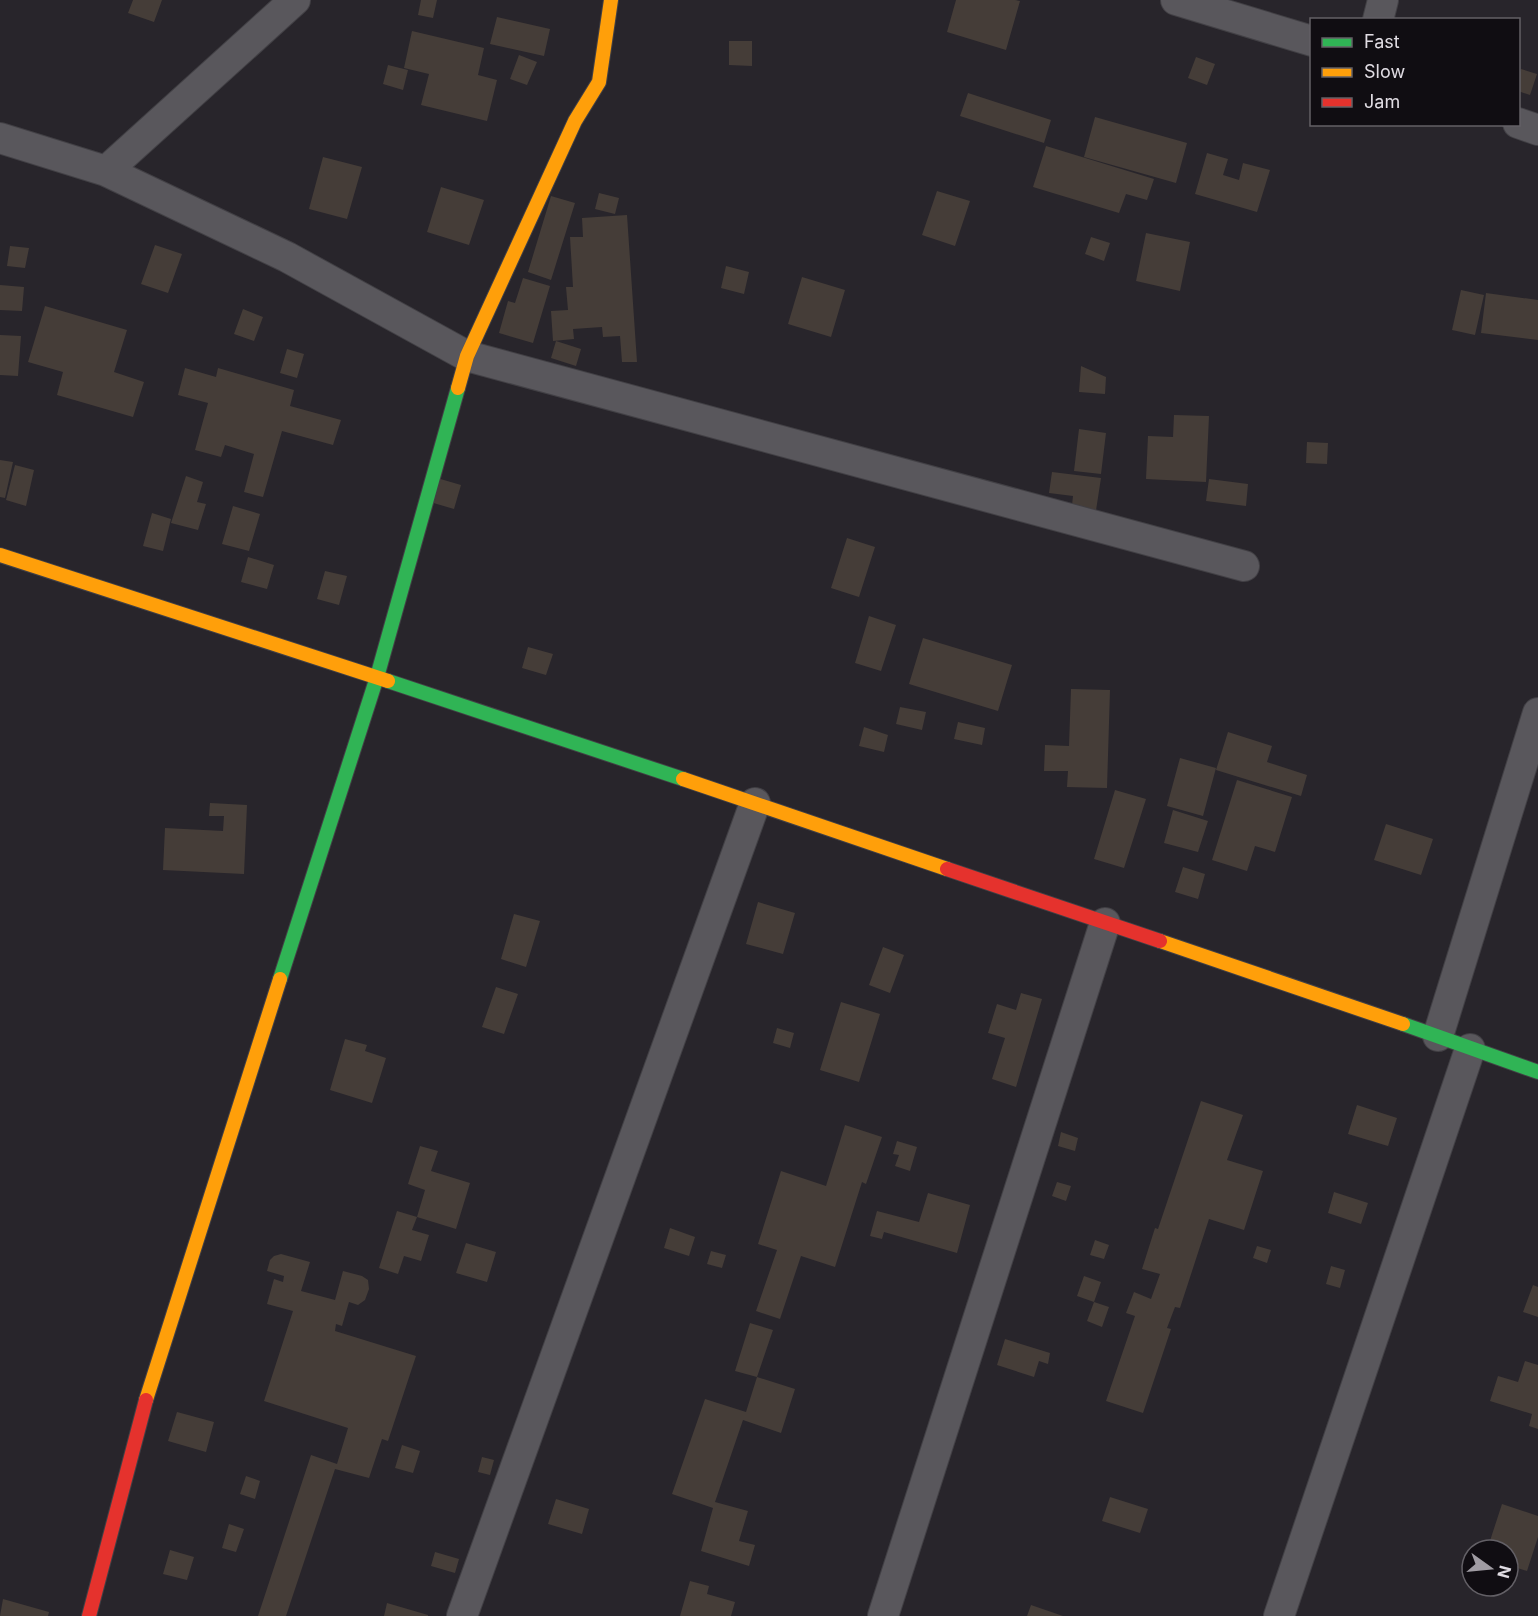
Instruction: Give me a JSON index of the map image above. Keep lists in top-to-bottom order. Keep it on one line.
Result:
{"legend":["Fast","Slow","Jam"],"north":"right"}
